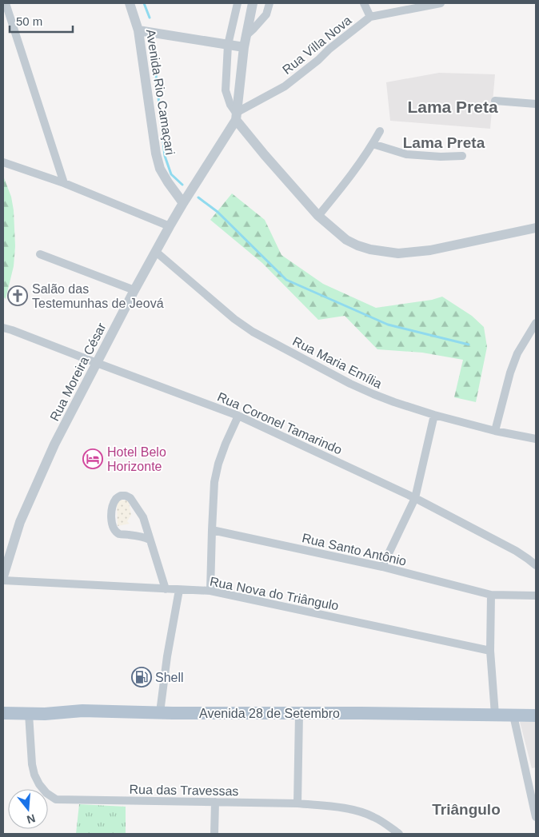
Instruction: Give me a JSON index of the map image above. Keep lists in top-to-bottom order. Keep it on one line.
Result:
{"streets":{"main road":["Avenida 28 de Setembro"],"street":["Rua Villa Nova","Avenida Rio Camaçari","Rua Maria Emília","Rua Moreira César","Rua Coronel Tamarindo","Rua Santo Antônio","Rua Nova do Triângulo","Rua das Travessas"]},"crossings":[["Rua Villa Nova","Rua Moreira César"],["Avenida Rio Camaçari","Rua Moreira César"],["Rua Maria Emília","Rua Moreira César"],["Rua Moreira César","Rua Coronel Tamarindo"],["Avenida 28 de Setembro","Rua das Travessas"]],"districts":["Lama Preta","Lama Preta","Triângulo"],"places":{"church":["Salão das Testemunhas de Jeová"],"hotel":["Hotel Belo Horizonte"],"fuel station":["Shell"]},"scale_bar":"50 m","north":"bottom"}
